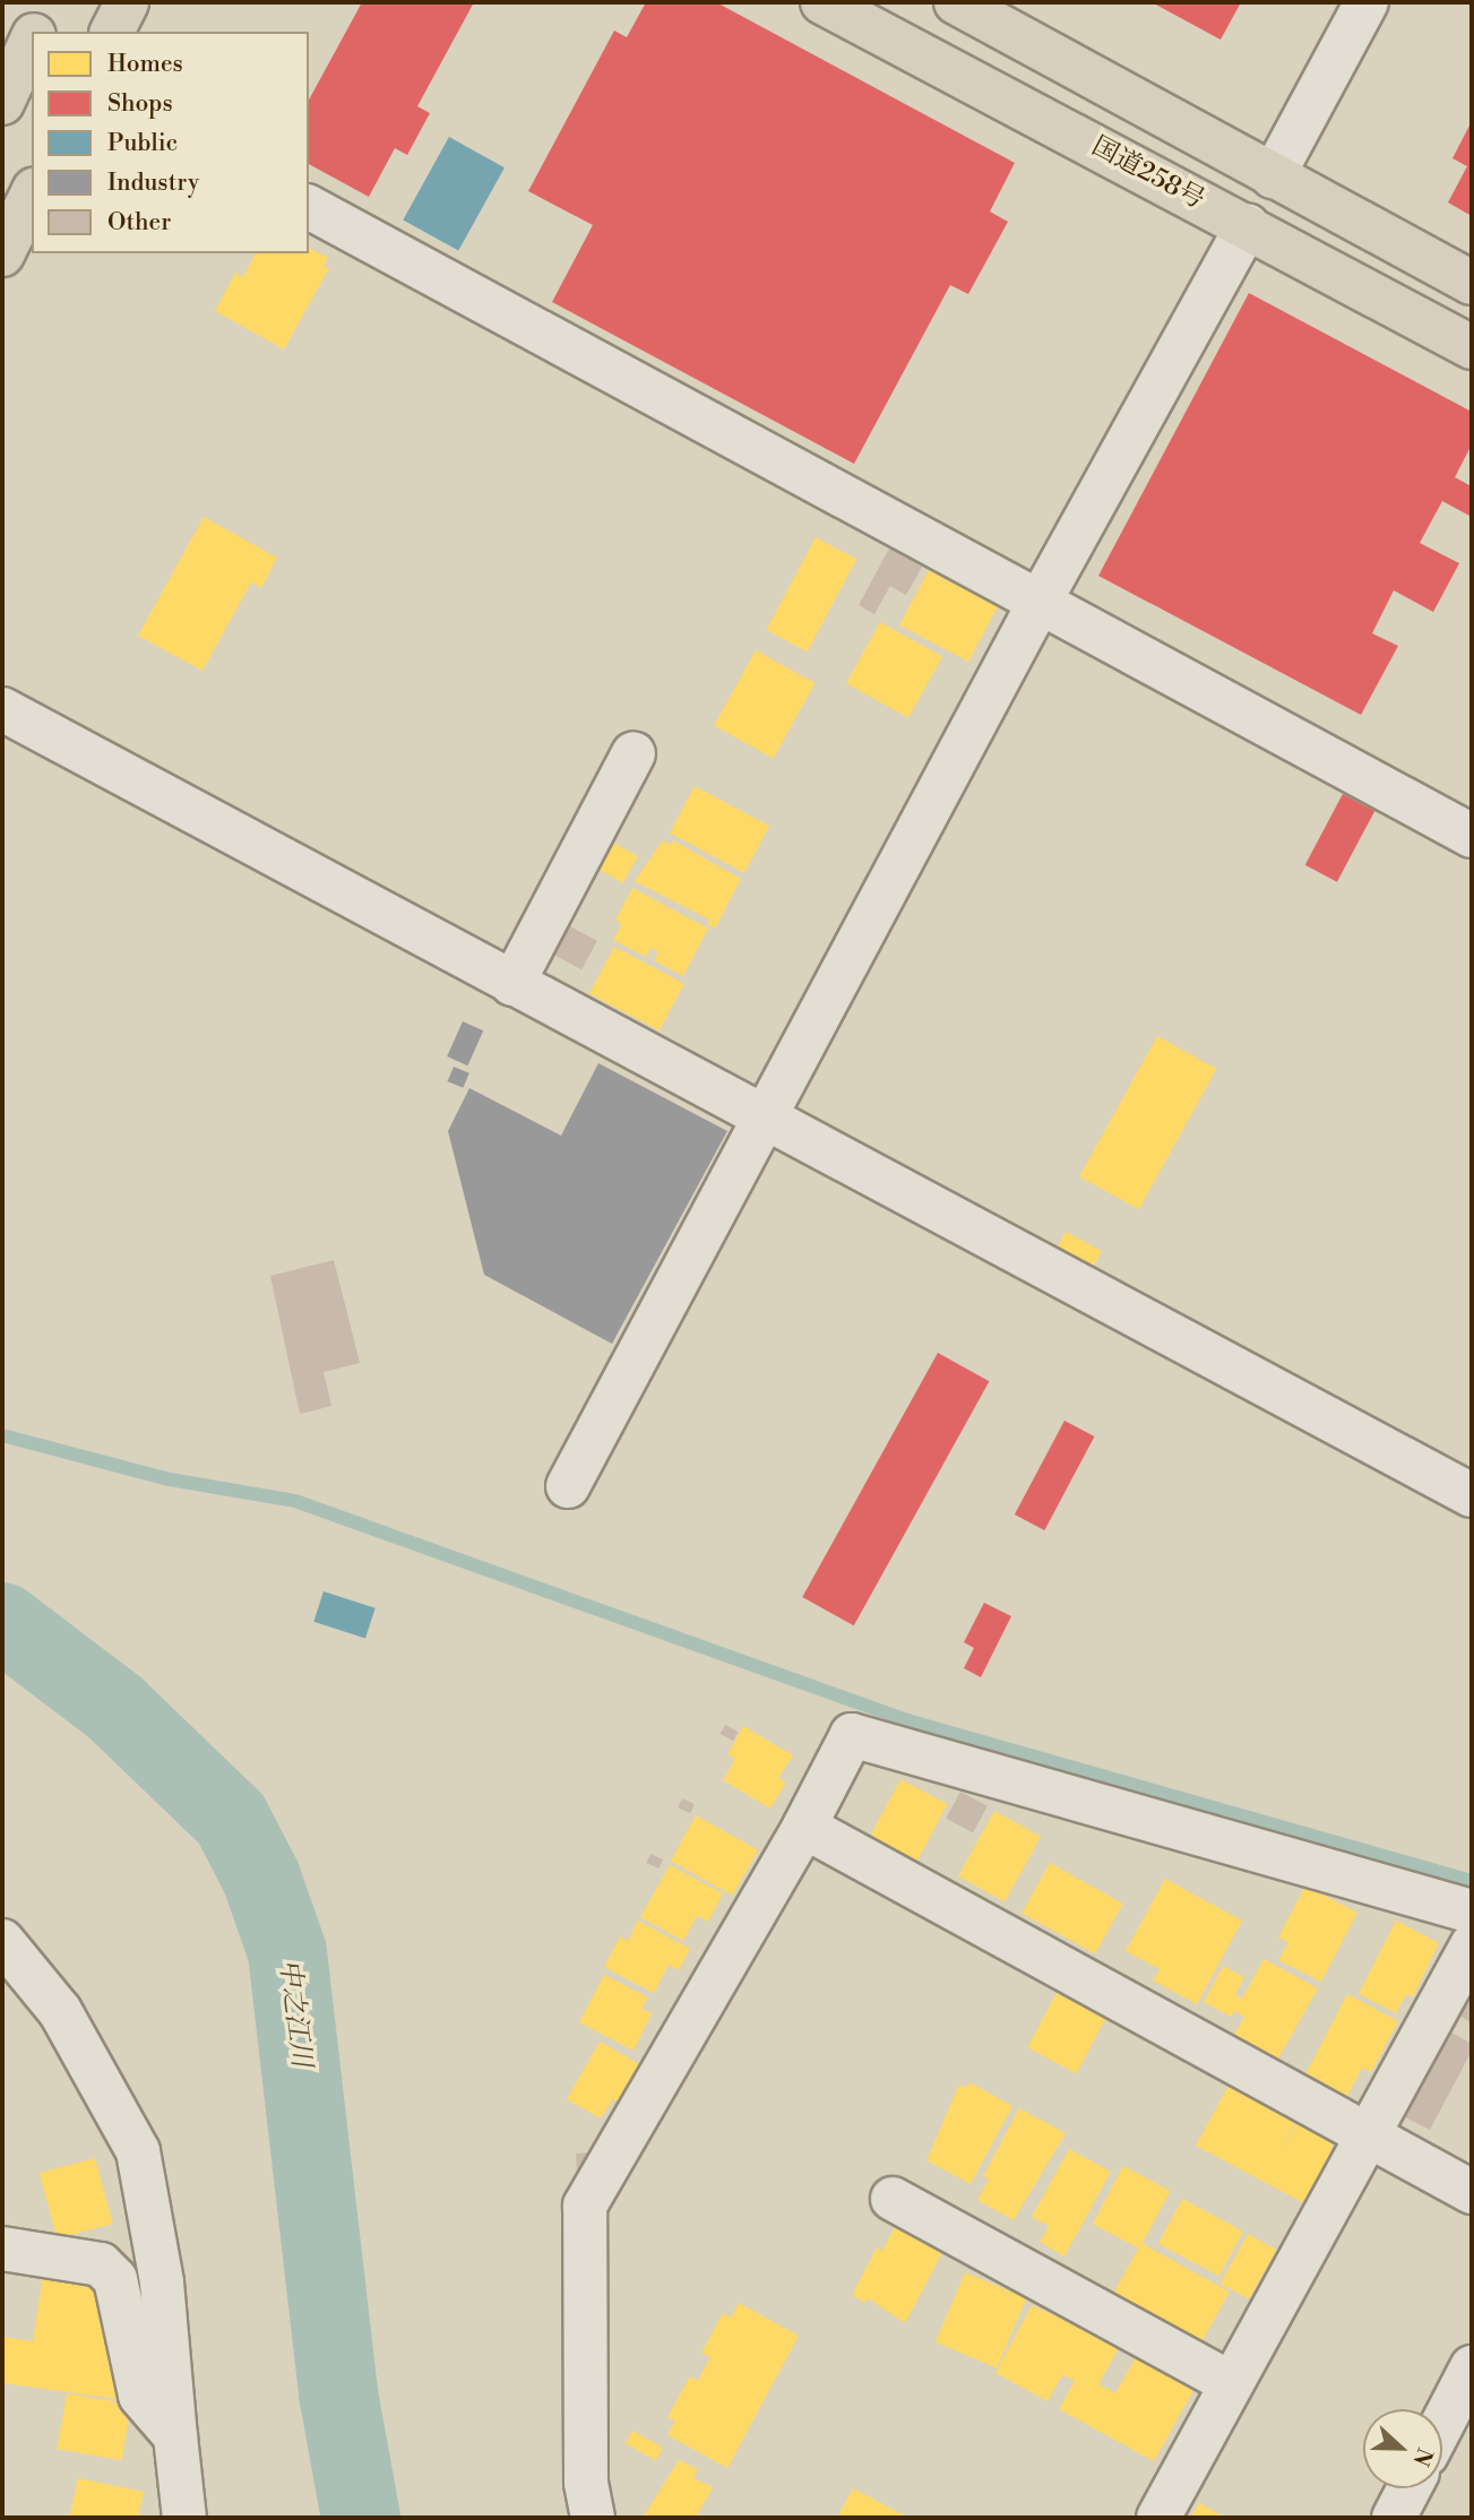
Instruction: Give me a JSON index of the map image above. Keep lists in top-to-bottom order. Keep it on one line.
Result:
{"streets":{"main road":["国道258号"]},"water":["中之江川"],"legend":["Homes","Shops","Public","Industry","Other"],"north":"right"}
